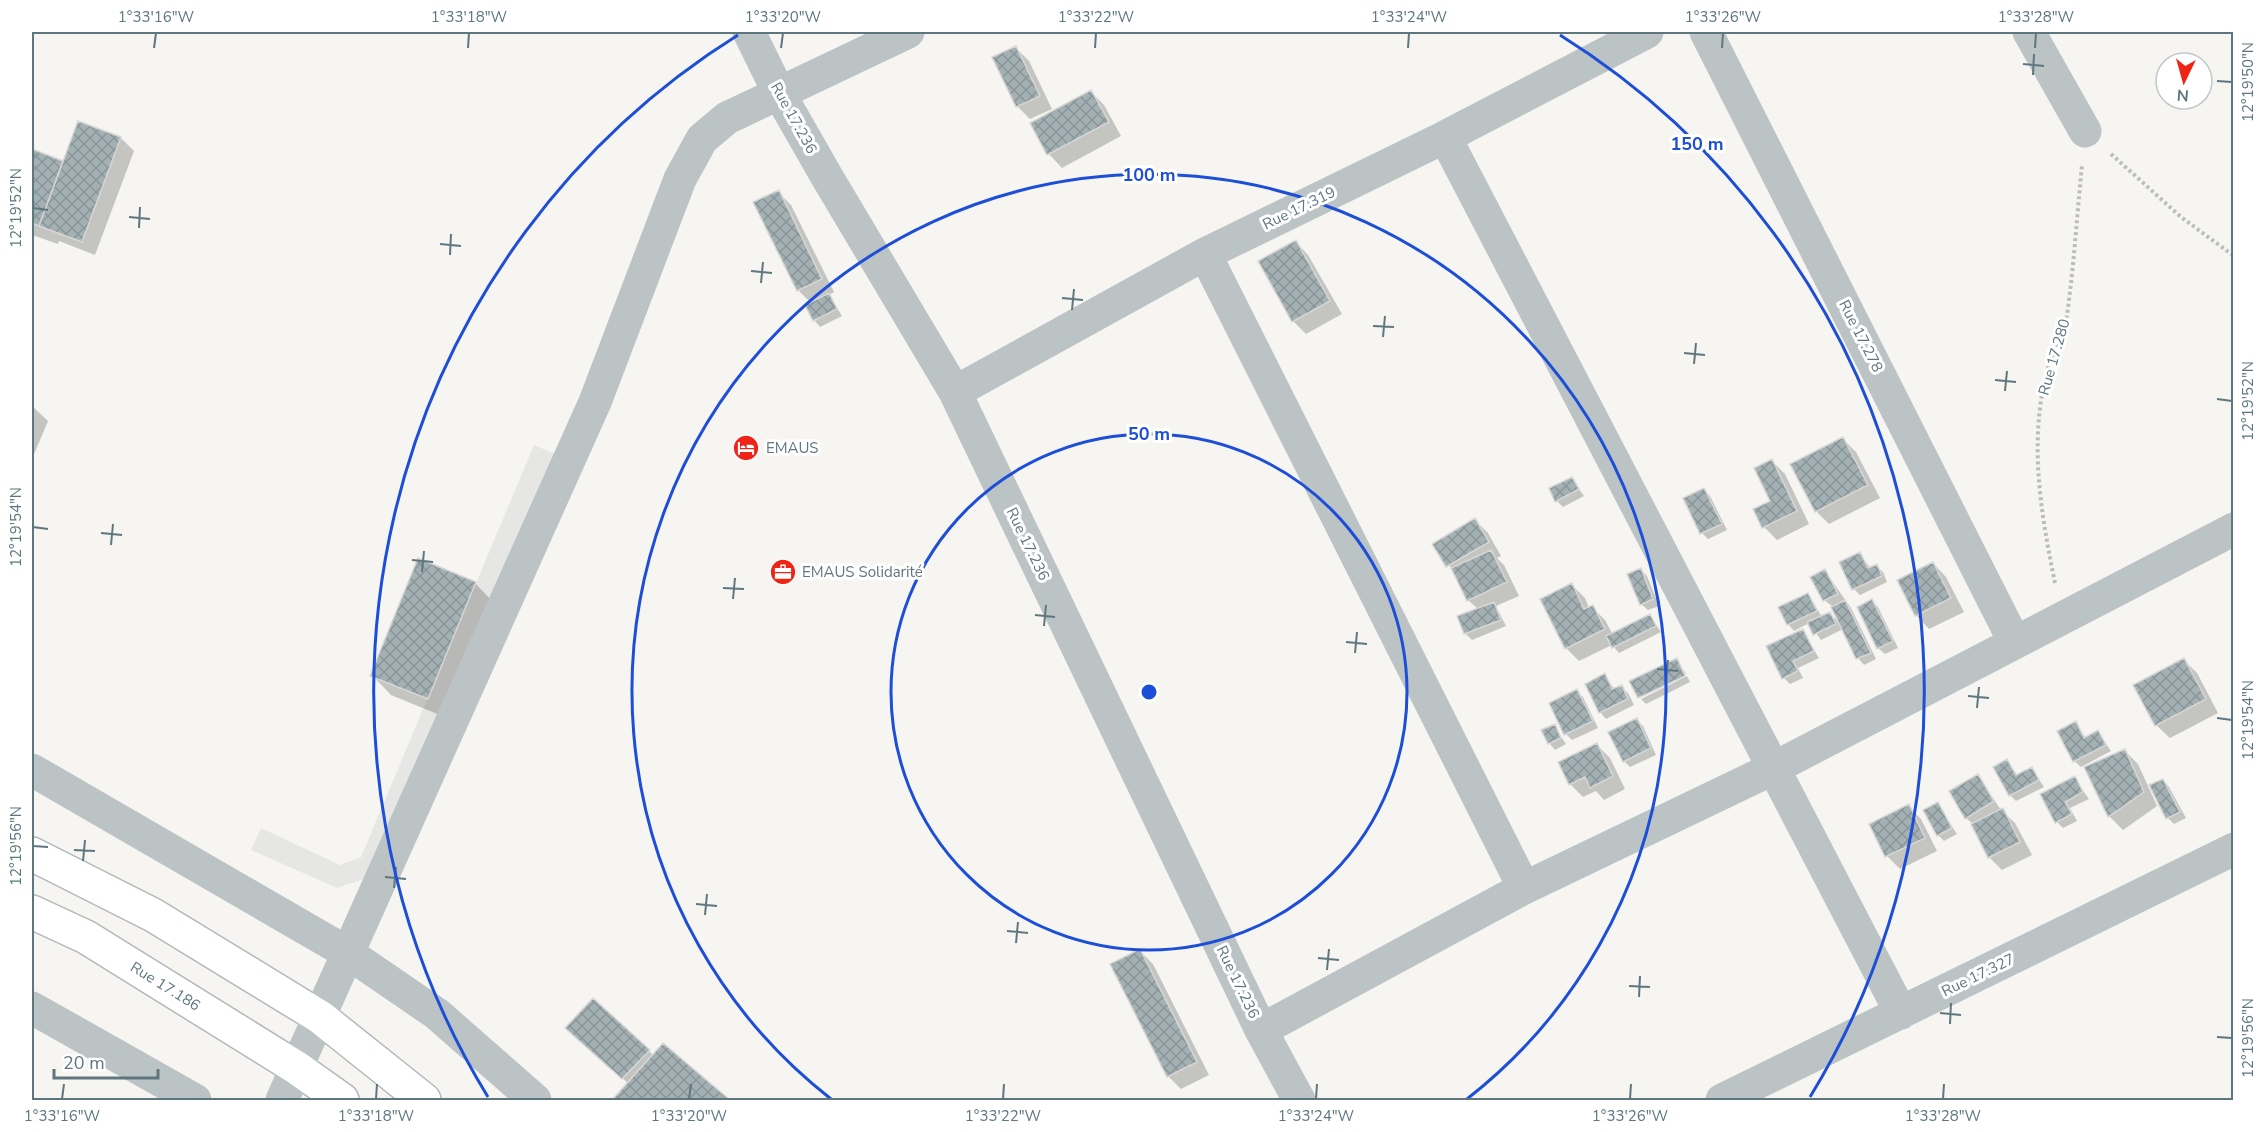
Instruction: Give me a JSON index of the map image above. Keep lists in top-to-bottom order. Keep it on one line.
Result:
{"streets":{"main road":["Rue 17.186"],"street":["Rue 17.236","Rue 17.319","Rue 17.278","Rue 17.327"],"path":["Rue 17.280"]},"crossings":[["Rue 17.236","Rue 17.319"]],"places":{"hotel":["EMAUS"],"office":["EMAUS Solidarité"]},"scale_bar":"20 m","north":"bottom","coordinates":["1°33'16\"W","1°33'18\"W","1°33'20\"W","1°33'22\"W","1°33'24\"W","1°33'26\"W","1°33'28\"W","12°19'50\"N","12°19'52\"N","12°19'54\"N","12°19'56\"N"],"rings":["150 m","100 m","50 m"]}
